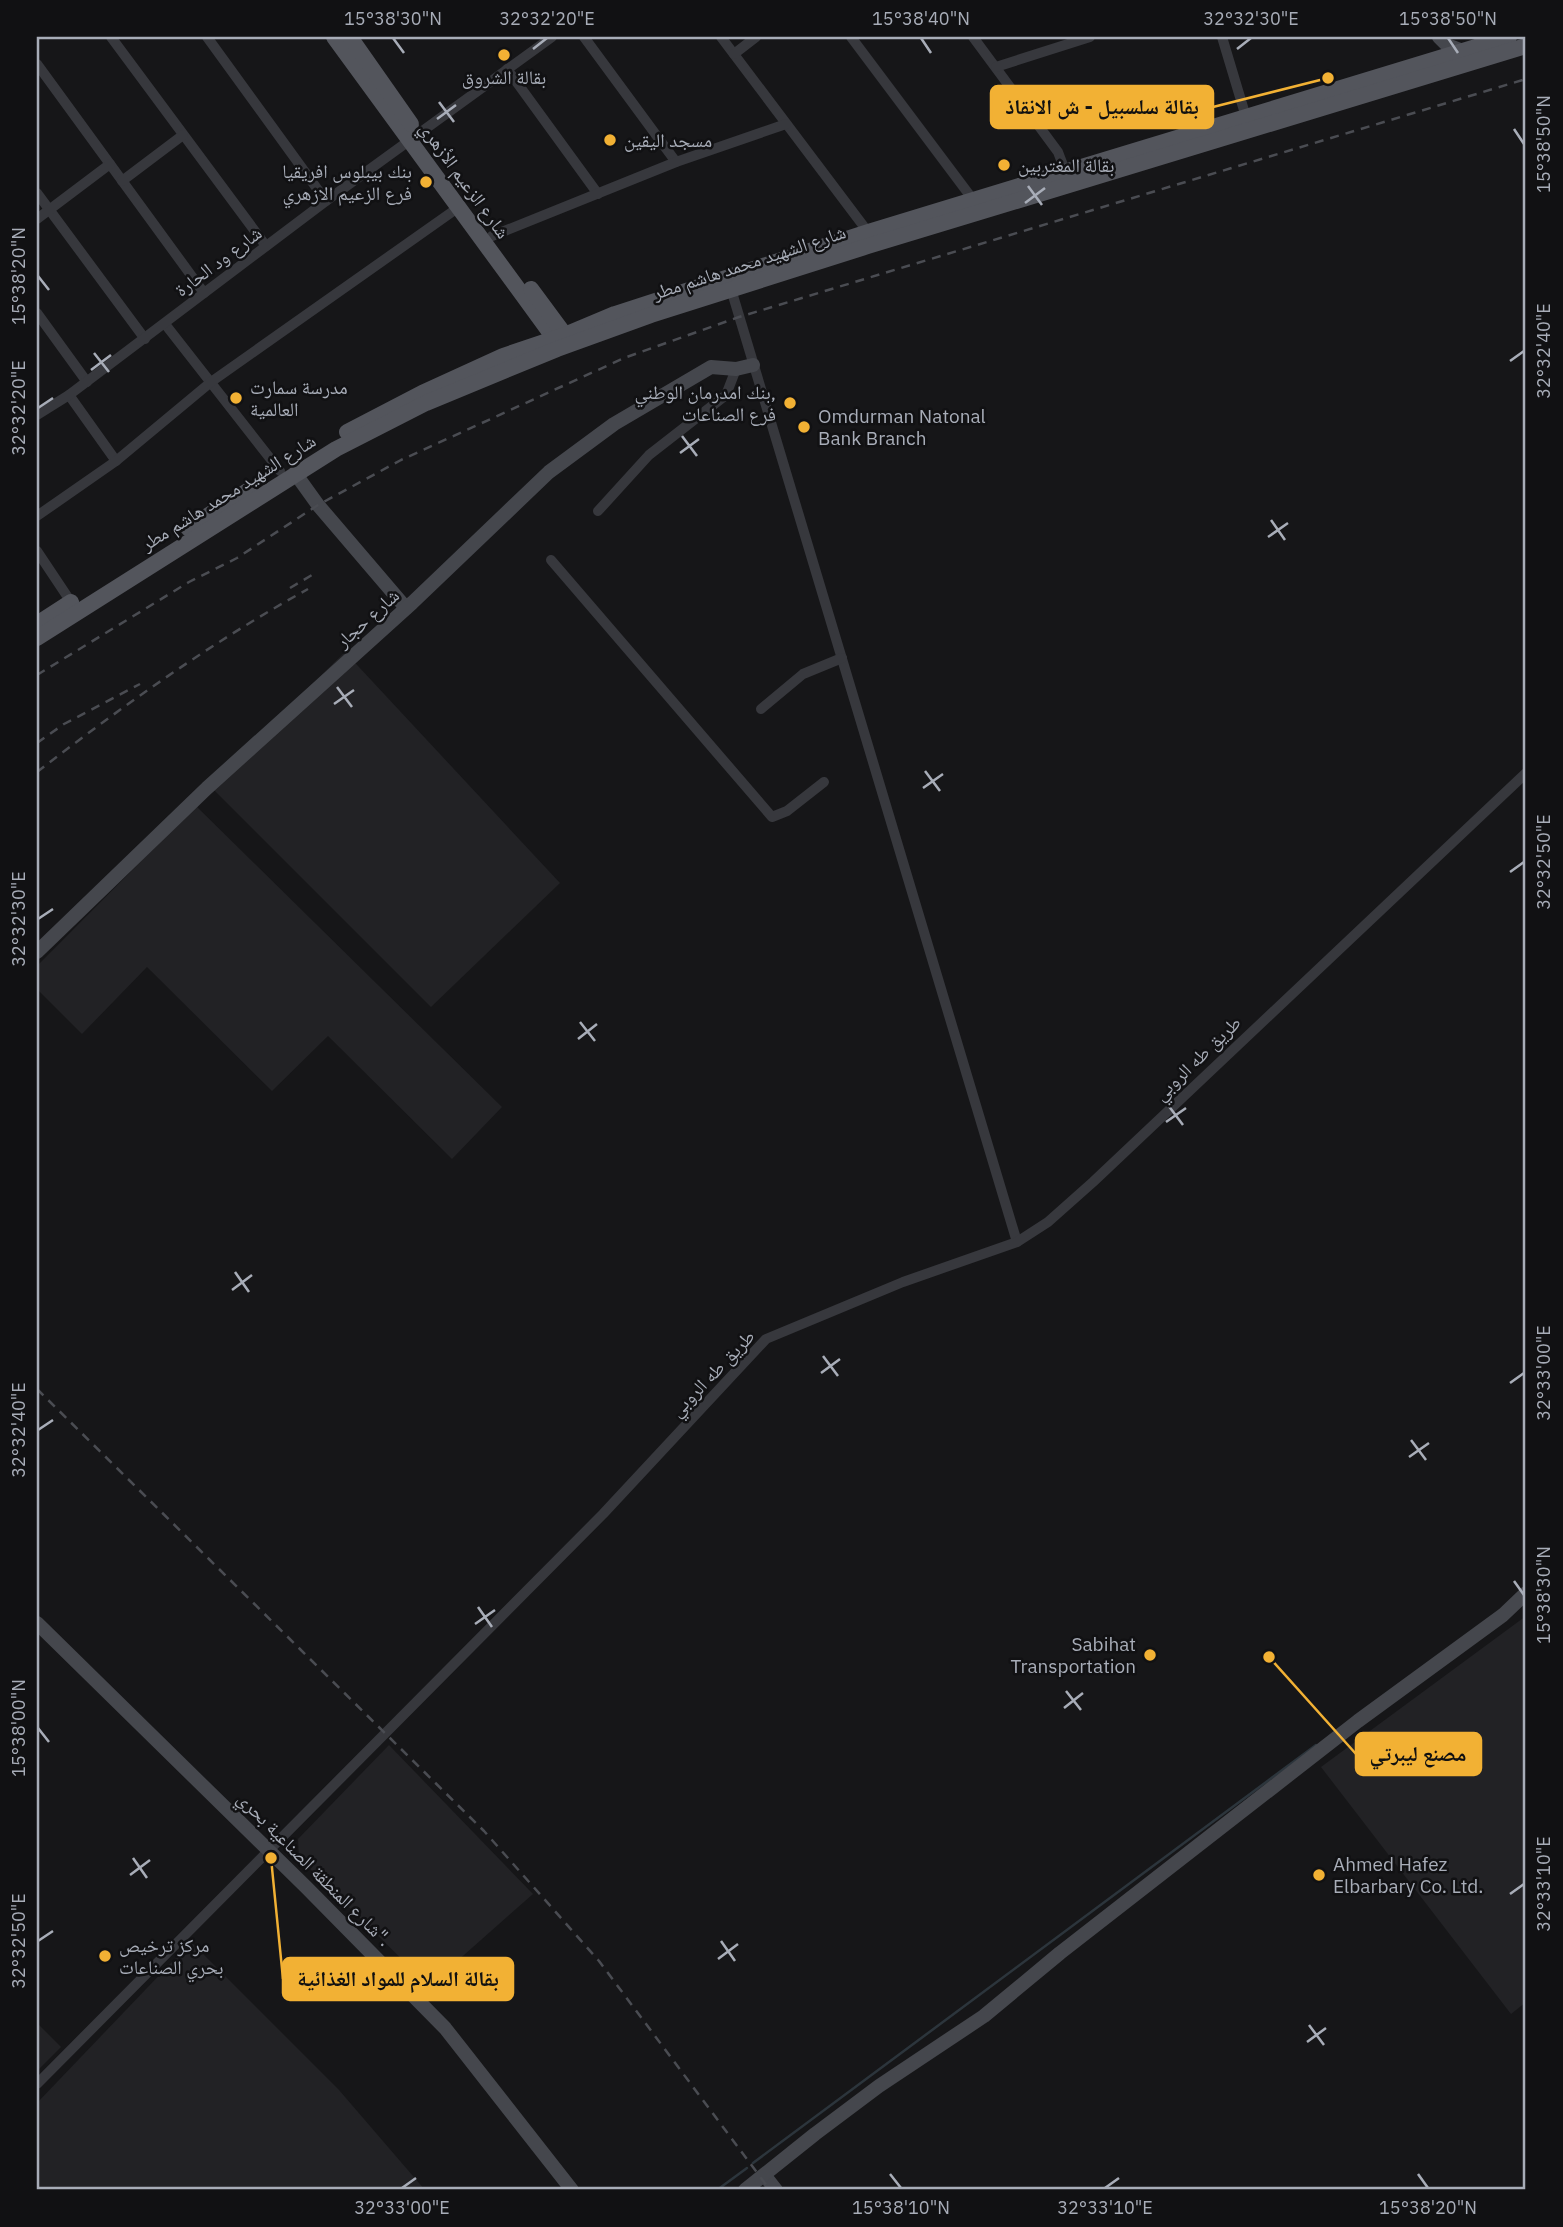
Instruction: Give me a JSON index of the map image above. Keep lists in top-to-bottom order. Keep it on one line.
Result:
{"streets":{"main road":["شارع الزعيم الأزهري","شارع الشهيد محمد هاشم مطر"],"street":["شارع ود الحارة","شارع حجار","طريق طه الروبي","شارع المنطقة الصناعية بحري\"."]},"crossings":[["شارع الزعيم الأزهري","شارع ود الحارة"],["شارع الزعيم الأزهري","شارع الشهيد محمد هاشم مطر"],["طريق طه الروبي","شارع المنطقة الصناعية بحري\"."]],"places":["بقالة الشروق","بقالة سلسبيل - ش الانقاذ","مسجد اليقين","بقالة المغتربين","بنك بيبلوس افريقيا فرع الزعيم الازهري","مدرسة سمارت العالمية","بنك امدرمان الوطني, فرع الصناعات","Omdurman Natonal Bank Branch","Sabihat Transportation","مصنع ليبرتي","بقالة السلام للمواد الغذائية","Ahmed Hafez Elbarbary Co. Ltd.","مركز ترخيص بحري الصناعات"],"coordinates":["15°38'30\"N","32°32'20\"E","15°38'40\"N","32°32'30\"E","15°38'50\"N","15°38'20\"N","32°32'40\"E","32°32'50\"E","32°33'00\"E","15°38'00\"N","32°33'10\"E","15°38'10\"N"]}
